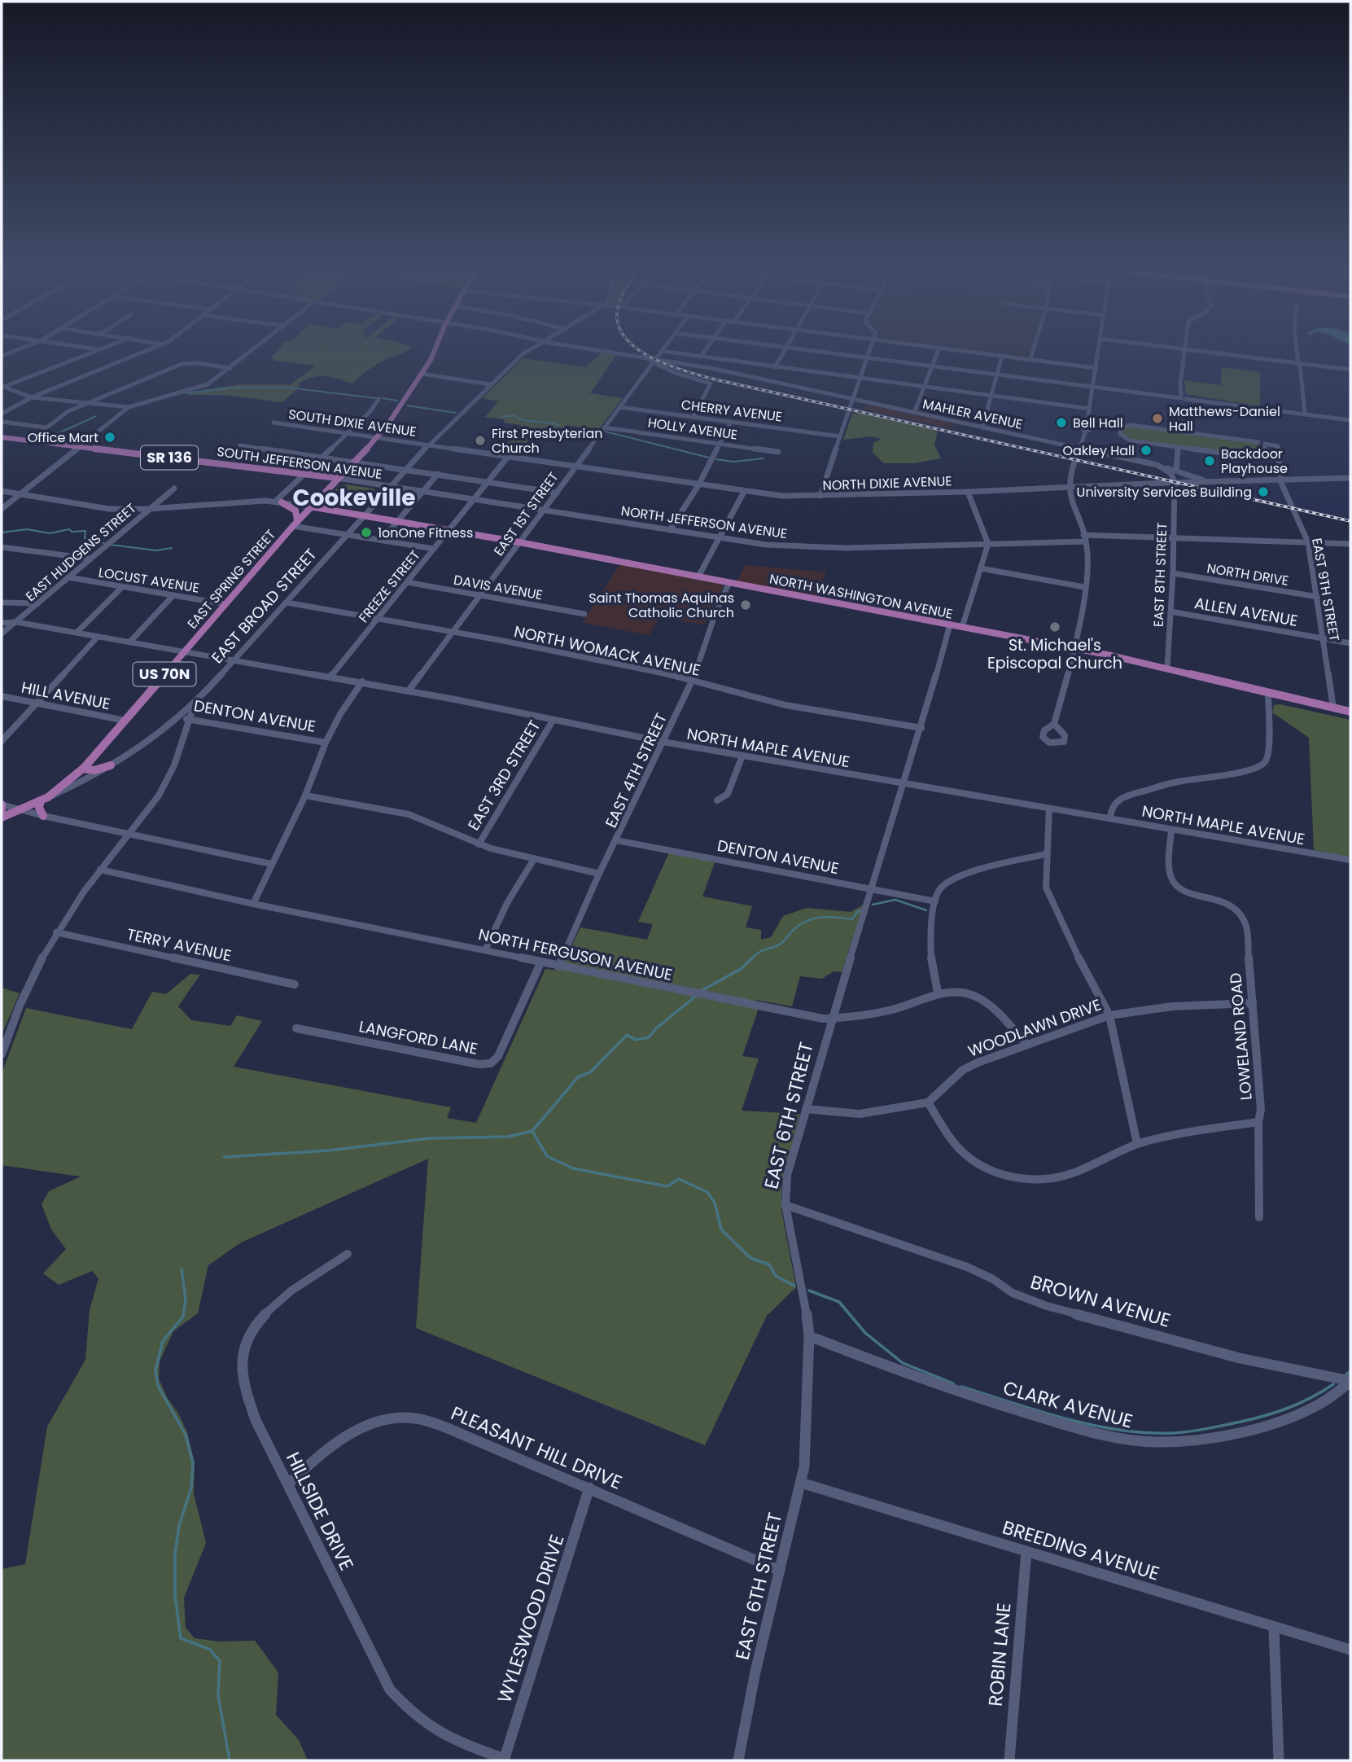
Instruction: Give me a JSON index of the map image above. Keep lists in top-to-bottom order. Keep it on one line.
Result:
{"streets":{"main road":["SR 136","SOUTH JEFFERSON AVENUE","EAST SPRING STREET","NORTH WASHINGTON AVENUE","US 70N"],"street":["CHERRY AVENUE","MAHLER AVENUE","SOUTH DIXIE AVENUE","HOLLY AVENUE","NORTH DIXIE AVENUE","EAST 1ST STREET","NORTH JEFFERSON AVENUE","EAST HUDGENS STREET","NORTH DRIVE","EAST 8TH STREET","LOCUST AVENUE","FREEZE STREET","DAVIS AVENUE","EAST 9TH STREET","EAST BROAD STREET","ALLEN AVENUE","NORTH WOMACK AVENUE","HILL AVENUE","DENTON AVENUE","NORTH MAPLE AVENUE","EAST 4TH STREET","EAST 3RD STREET","TERRY AVENUE","NORTH FERGUSON AVENUE","WOODLAWN DRIVE","LOWELAND ROAD","LANGFORD LANE","EAST 6TH STREET","BROWN AVENUE","CLARK AVENUE","PLEASANT HILL DRIVE","HILLSIDE DRIVE","BREEDING AVENUE","WYLESWOOD DRIVE","ROBIN LANE"]},"crossings":[["CHERRY AVENUE","EAST 1ST STREET"],["MAHLER AVENUE","EAST 1ST STREET"],["SOUTH DIXIE AVENUE","NORTH DIXIE AVENUE"],["SOUTH DIXIE AVENUE","EAST SPRING STREET"],["SOUTH DIXIE AVENUE","EAST BROAD STREET"],["HOLLY AVENUE","EAST 1ST STREET"],["SOUTH JEFFERSON AVENUE","NORTH JEFFERSON AVENUE"],["SOUTH JEFFERSON AVENUE","EAST SPRING STREET"],["SOUTH JEFFERSON AVENUE","EAST BROAD STREET"],["NORTH DIXIE AVENUE","EAST 1ST STREET"],["NORTH DIXIE AVENUE","EAST 8TH STREET"],["NORTH DIXIE AVENUE","FREEZE STREET"],["NORTH DIXIE AVENUE","EAST 9TH STREET"],["NORTH DIXIE AVENUE","EAST BROAD STREET"],["EAST 1ST STREET","NORTH JEFFERSON AVENUE"],["EAST 1ST STREET","DAVIS AVENUE"],["EAST 1ST STREET","NORTH WASHINGTON AVENUE"],["EAST 1ST STREET","NORTH WOMACK AVENUE"],["EAST 1ST STREET","NORTH MAPLE AVENUE"],["NORTH JEFFERSON AVENUE","FREEZE STREET"],["NORTH JEFFERSON AVENUE","EAST BROAD STREET"],["EAST HUDGENS STREET","LOCUST AVENUE"],["NORTH DRIVE","EAST 8TH STREET"],["NORTH DRIVE","EAST 9TH STREET"],["EAST 8TH STREET","NORTH WASHINGTON AVENUE"],["EAST 8TH STREET","ALLEN AVENUE"],["EAST SPRING STREET","LOCUST AVENUE"],["EAST SPRING STREET","NORTH WASHINGTON AVENUE"],["EAST SPRING STREET","HILL AVENUE"],["EAST SPRING STREET","NORTH MAPLE AVENUE"],["FREEZE STREET","DAVIS AVENUE"],["FREEZE STREET","NORTH WASHINGTON AVENUE"],["FREEZE STREET","NORTH WOMACK AVENUE"],["FREEZE STREET","NORTH MAPLE AVENUE"],["EAST 9TH STREET","NORTH WASHINGTON AVENUE"],["EAST 9TH STREET","ALLEN AVENUE"],["NORTH WASHINGTON AVENUE","EAST BROAD STREET"],["NORTH WASHINGTON AVENUE","EAST 4TH STREET"],["NORTH WASHINGTON AVENUE","EAST 6TH STREET"],["EAST BROAD STREET","NORTH WOMACK AVENUE"],["EAST BROAD STREET","DENTON AVENUE"],["EAST BROAD STREET","NORTH MAPLE AVENUE"],["EAST BROAD STREET","TERRY AVENUE"],["EAST BROAD STREET","NORTH FERGUSON AVENUE"],["NORTH WOMACK AVENUE","EAST 4TH STREET"],["NORTH WOMACK AVENUE","EAST 6TH STREET"],["DENTON AVENUE","EAST 4TH STREET"],["DENTON AVENUE","EAST 6TH STREET"],["NORTH MAPLE AVENUE","EAST 4TH STREET"],["NORTH MAPLE AVENUE","EAST 3RD STREET"],["NORTH MAPLE AVENUE","LOWELAND ROAD"],["NORTH MAPLE AVENUE","EAST 6TH STREET"],["EAST 4TH STREET","NORTH FERGUSON AVENUE"],["NORTH FERGUSON AVENUE","WOODLAWN DRIVE"],["NORTH FERGUSON AVENUE","LANGFORD LANE"],["NORTH FERGUSON AVENUE","EAST 6TH STREET"],["WOODLAWN DRIVE","LOWELAND ROAD"],["EAST 6TH STREET","BROWN AVENUE"],["EAST 6TH STREET","CLARK AVENUE"],["EAST 6TH STREET","PLEASANT HILL DRIVE"],["EAST 6TH STREET","BREEDING AVENUE"],["BROWN AVENUE","CLARK AVENUE"],["PLEASANT HILL DRIVE","HILLSIDE DRIVE"],["PLEASANT HILL DRIVE","WYLESWOOD DRIVE"],["HILLSIDE DRIVE","WYLESWOOD DRIVE"],["BREEDING AVENUE","ROBIN LANE"]],"districts":["Cookeville"],"places":["Matthews-Daniel Hall","Bell Hall","Office Mart","First Presbyterian Church","Oakley Hall","Backdoor Playhouse","University Services Building","1onOne Fitness","Saint Thomas Aquinas Catholic Church","St. Michael's Episcopal Church"]}
